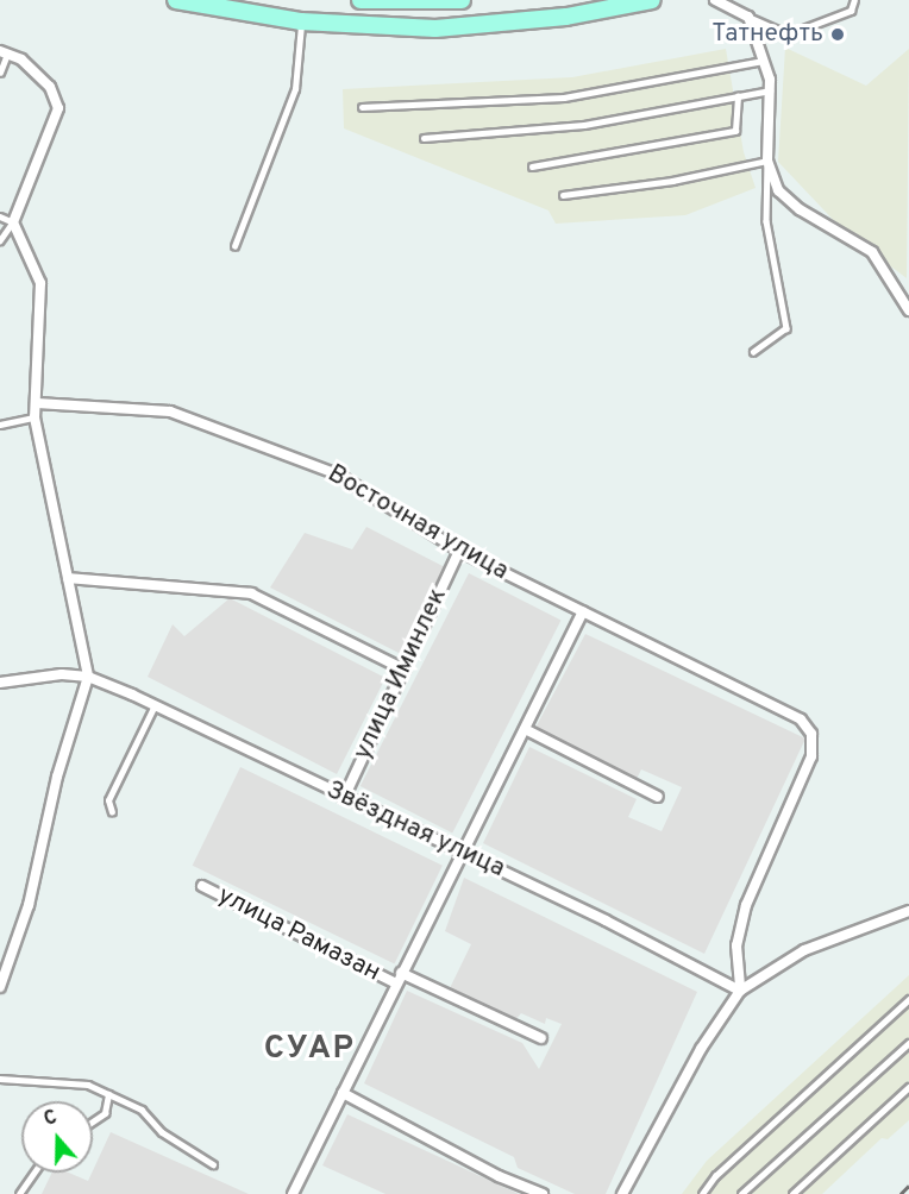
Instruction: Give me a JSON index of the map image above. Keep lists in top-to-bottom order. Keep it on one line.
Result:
{"streets":{"street":["Восточная улица","улица Иминлек","Звёздная улица","улица Рамазан"]},"crossings":[["Восточная улица","улица Иминлек"],["Восточная улица","Звёздная улица"],["улица Иминлек","Звёздная улица"]],"districts":["СУАР"],"places":["Татнефть"],"north":"top"}
